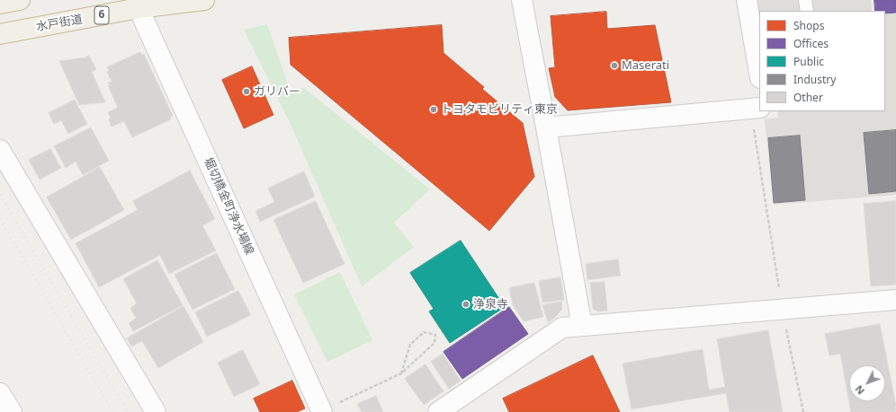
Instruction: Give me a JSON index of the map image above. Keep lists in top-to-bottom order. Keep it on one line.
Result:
{"streets":{"highway":["6","水戸街道"],"street":["堀切橋金町浄水場線"]},"crossings":[["水戸街道","堀切橋金町浄水場線"]],"places":["Maserati","ガリバー","トヨタモビリティ東京","浄泉寺"],"legend":["Shops","Offices","Public","Industry","Other"],"north":"bottom left"}
